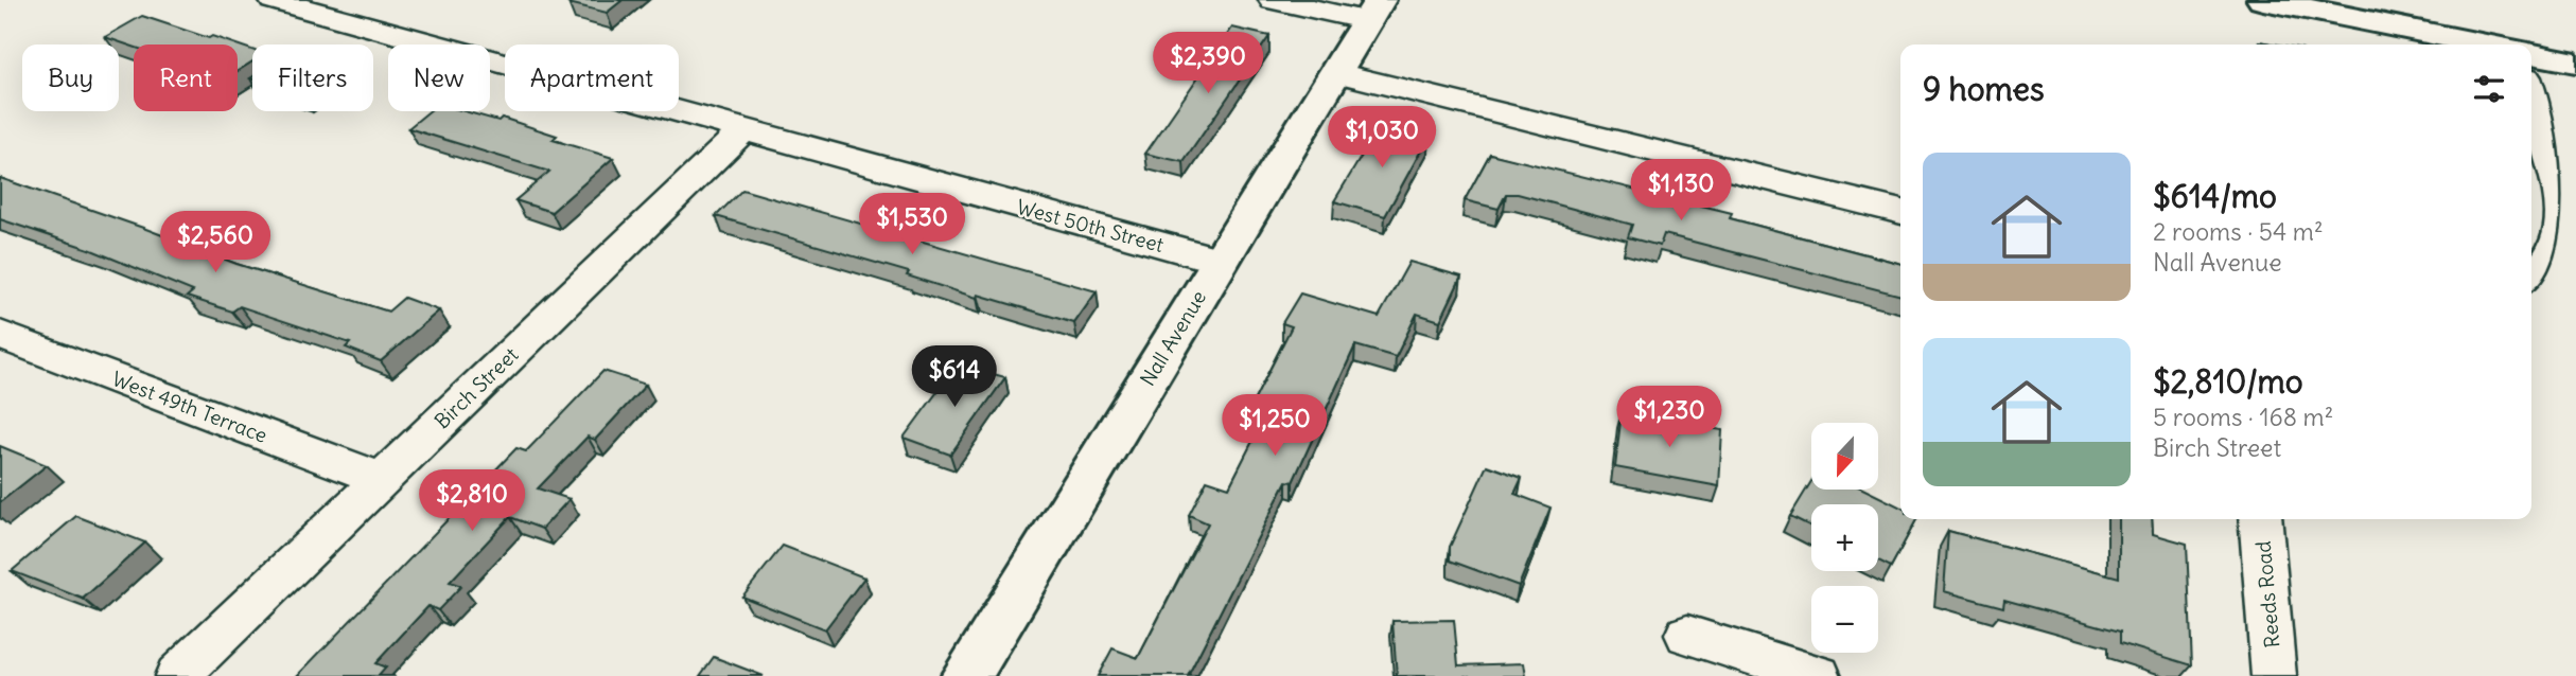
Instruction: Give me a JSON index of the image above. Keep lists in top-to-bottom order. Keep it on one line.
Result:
{"streets":{"street":["West 50th Street","Nall Avenue","Birch Street","West 49th Terrace","Reeds Road"]},"crossings":[["West 50th Street","Nall Avenue"],["West 50th Street","Birch Street"],["Birch Street","West 49th Terrace"]],"north":"bottom","page":{"price":["$2,390","$1,030","$1,130","$1,530","$2,560","$614","$1,230","$1,250","$2,810"],"chip":["Buy","Rent","Filters","New","Apartment"],"heading":"9 homes","list":[{"name":"$614/mo","note":"2 rooms · 54 m² · Nall Avenue"},{"name":"$2,810/mo","note":"5 rooms · 168 m² · Birch Street"}],"map_buttons":["+","−"]}}
